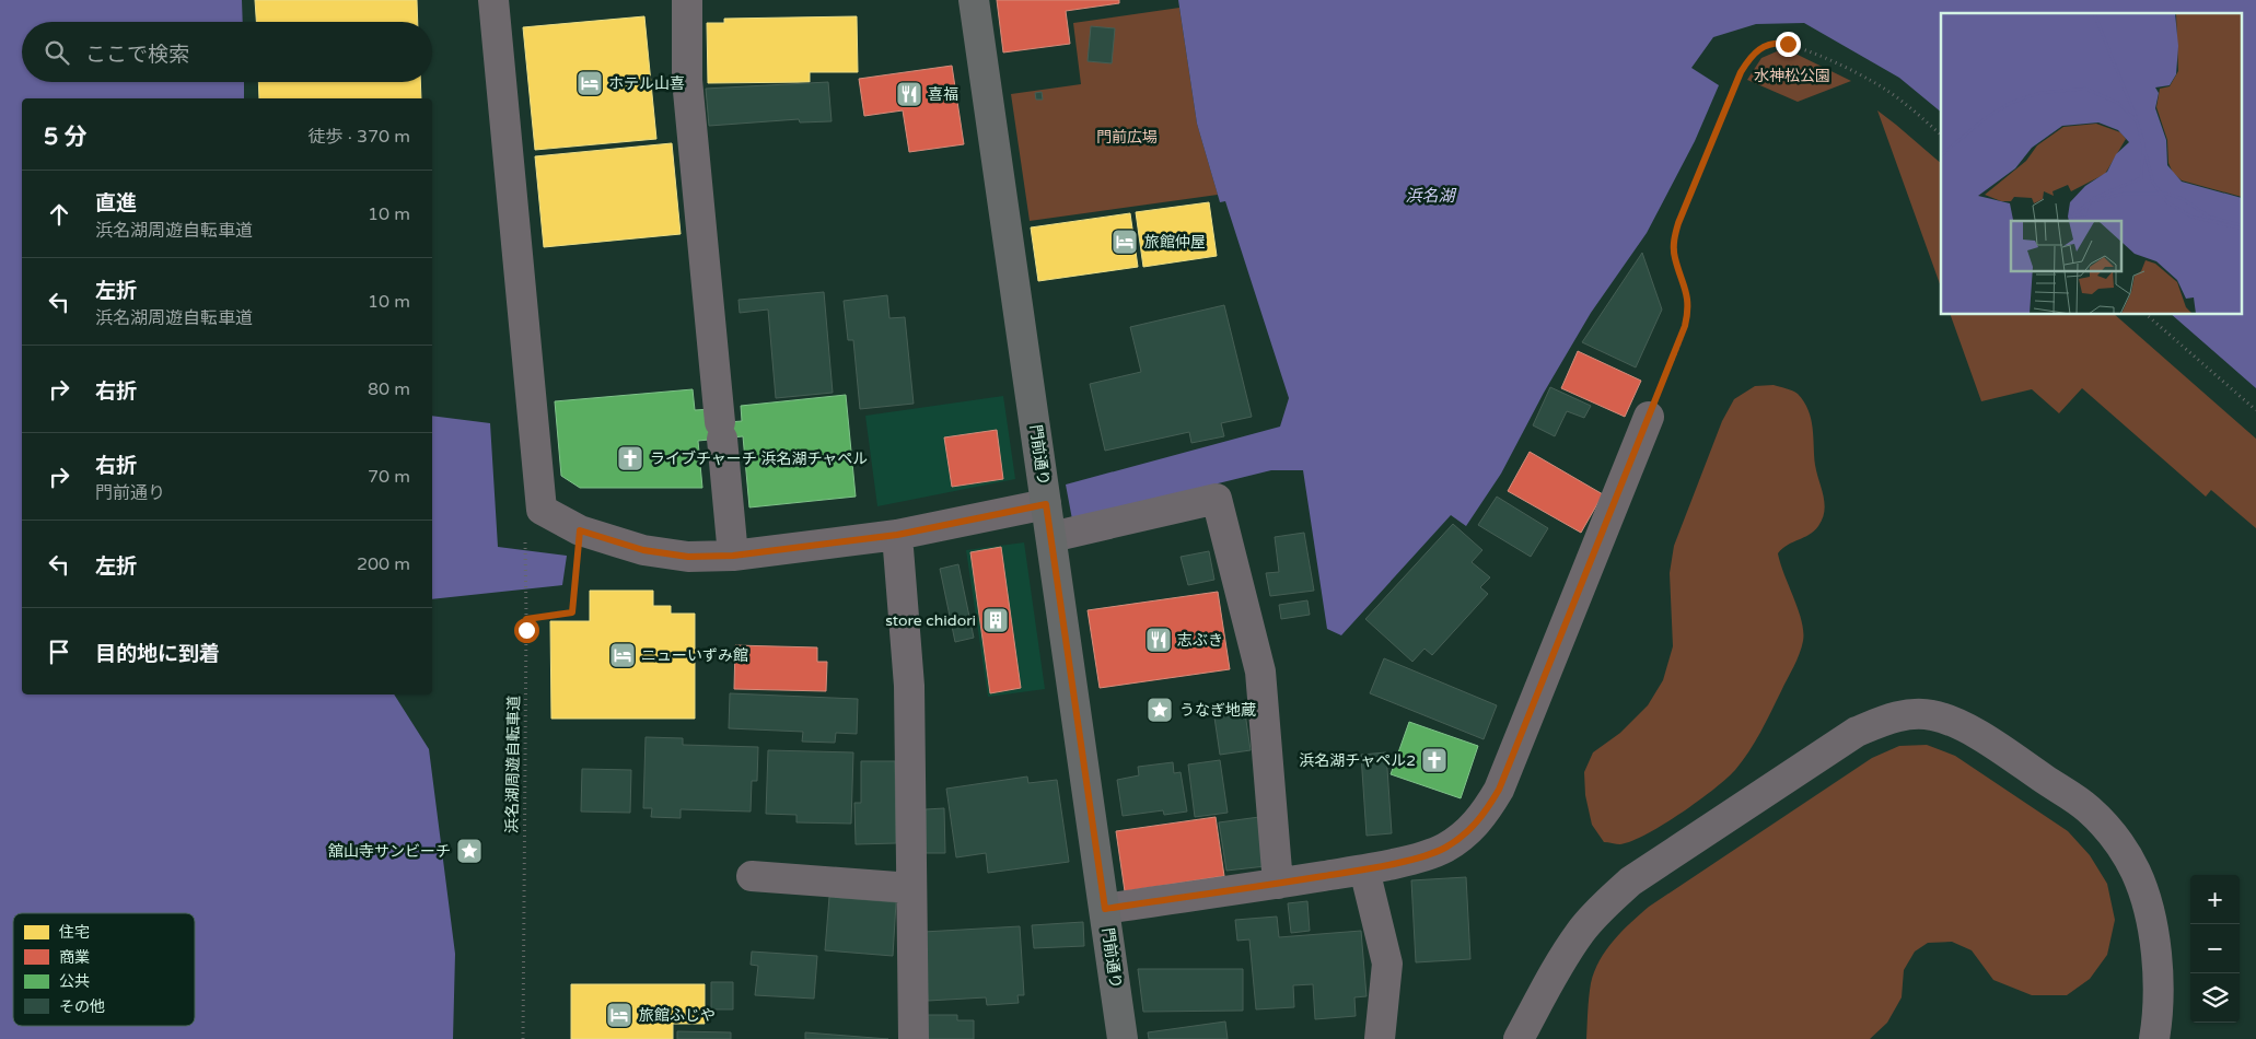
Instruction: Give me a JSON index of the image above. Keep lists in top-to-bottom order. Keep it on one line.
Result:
{"streets":{"main road":["門前通り"],"path":["浜名湖周遊自転車道"]},"water":["浜名湖"],"parks":["水神松公園","門前広場"],"places":{"hotel":["ホテル山喜","旅館仲屋","ニューいずみ館","旅館ふじや"],"restaurant":["喜福","志ぶき"],"church":["ライブチャーチ 浜名湖チャペル","浜名湖チャペル2"],"building":["store chidori"],"place":["うなぎ地蔵","舘山寺サンビーチ"]},"legend":["住宅","商業","公共","その他"],"page":{"search":"ここで検索","heading":["5 分","徒歩 · 370 m"],"list":[["直進","浜名湖周遊自転車道","10 m"],["左折","浜名湖周遊自転車道","10 m"],["右折","80 m"],["右折","門前通り","70 m"],["左折","200 m"],"目的地に到着"],"map_buttons":["+","−"]}}
